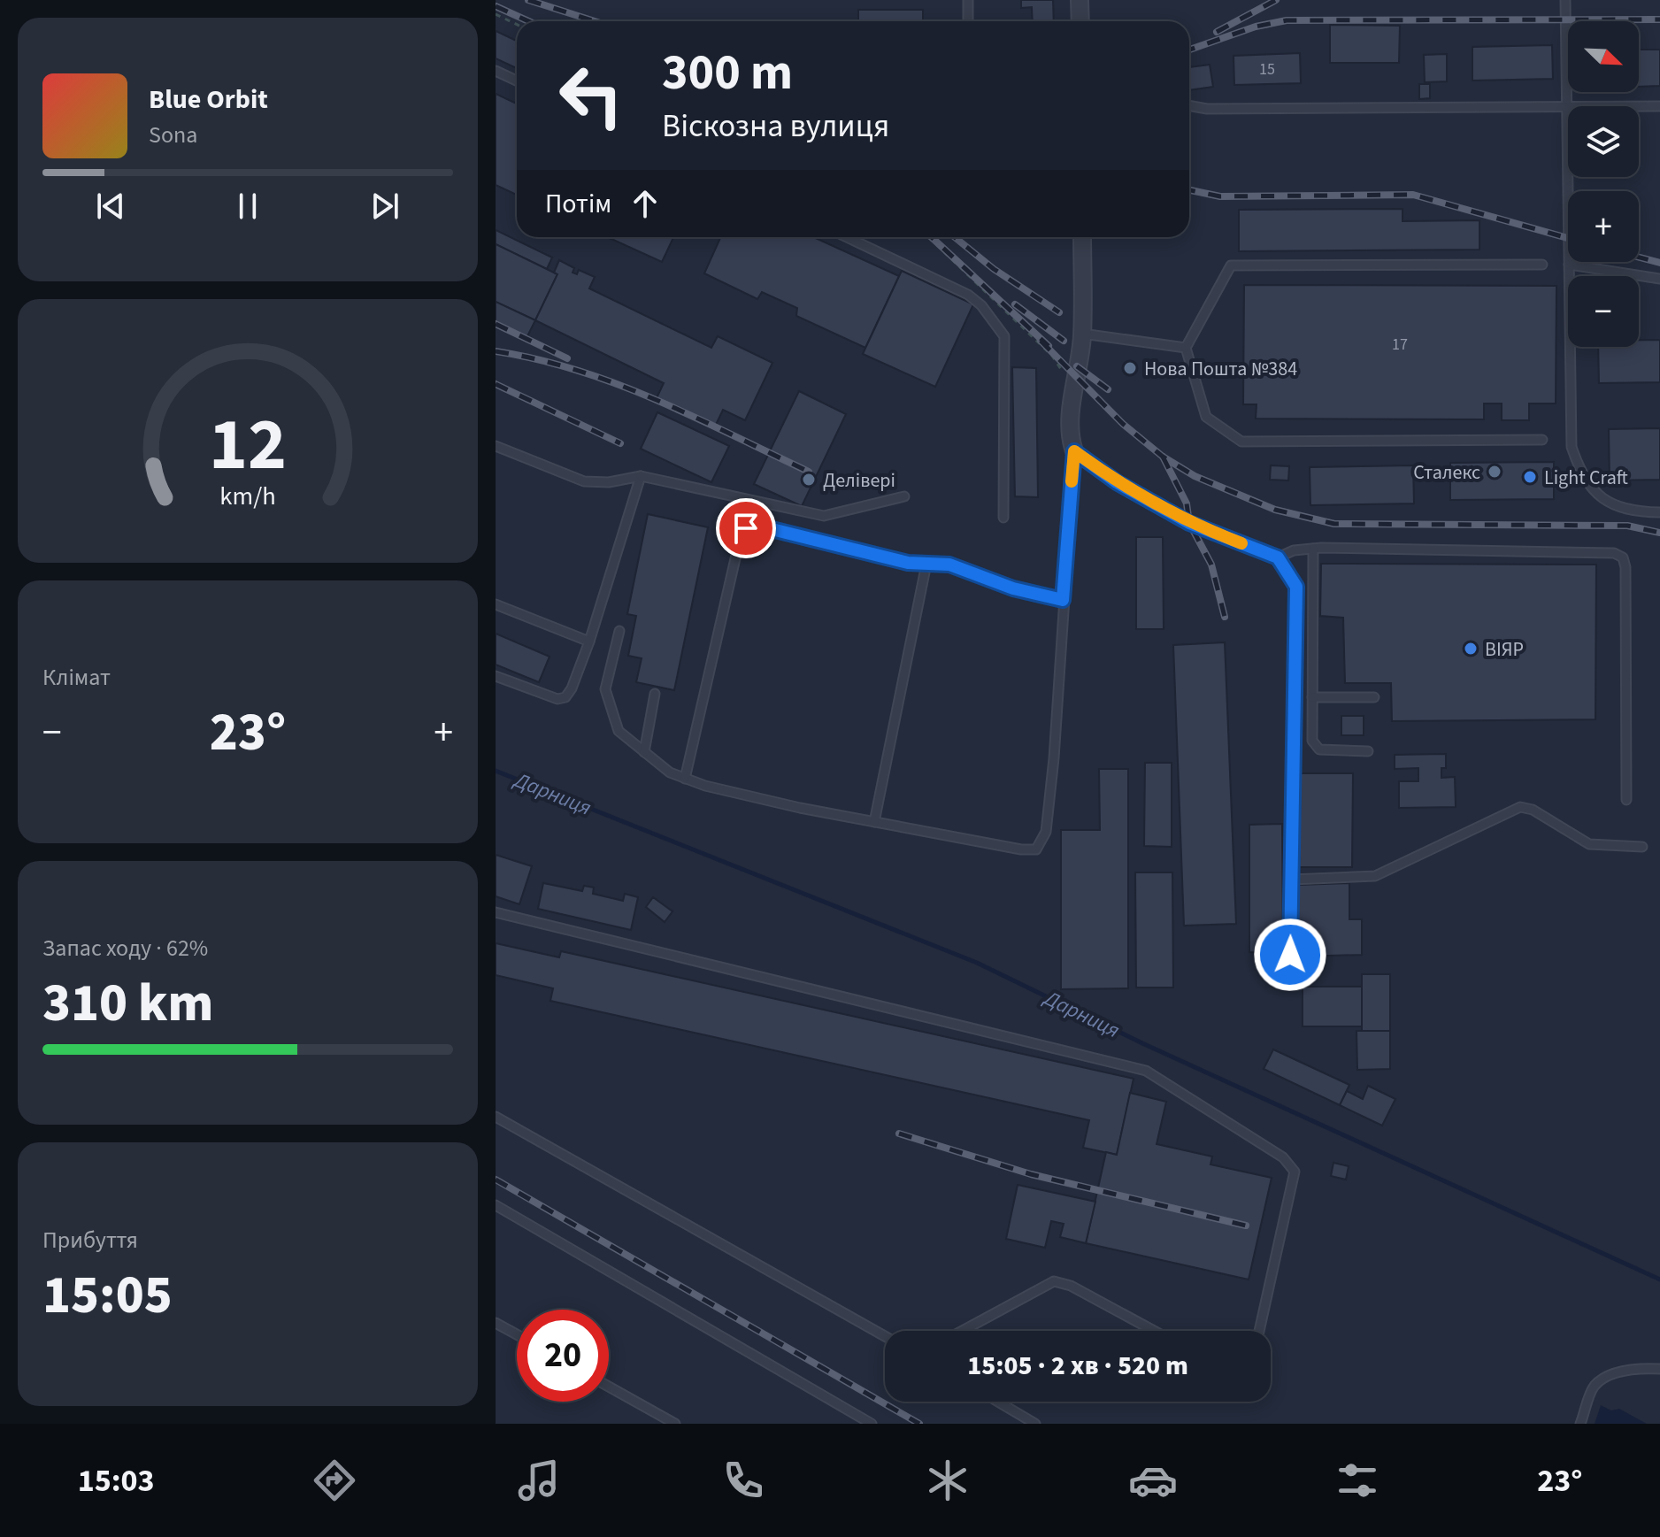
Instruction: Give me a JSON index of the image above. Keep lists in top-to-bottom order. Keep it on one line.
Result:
{"water":["Дарниця"],"places":["Нова Пошта №384","Сталекс","Light Craft","Делівері","ВІЯР"],"house_numbers":["15","17"],"north":"bottom right","page":{"map_buttons":["+","−"],"turn":["300 m","Віскозна вулиця"],"song":["Blue Orbit","Sona"],"then":"Потім","tile":["Клімат",["Запас ходу · 62%","310 km"],["Прибуття","15:05"]],"heat":["−","23°","+"],"limit":"20","trip":"15:05 · 2 хв · 520 m","tabs":["15:03","23°"],"gauge":["12","km/h"]}}
